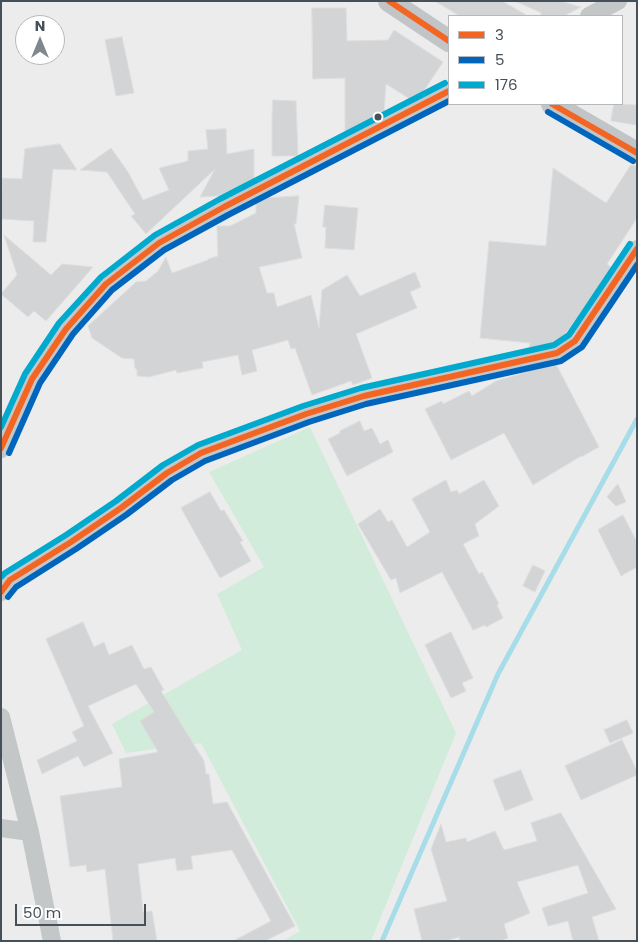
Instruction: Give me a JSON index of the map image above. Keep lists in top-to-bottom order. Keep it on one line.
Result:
{"lines":["transit line 3","transit line 176","transit line 5"],"legend":["3","5","176"],"scale_bar":"50 m","north":"top"}
